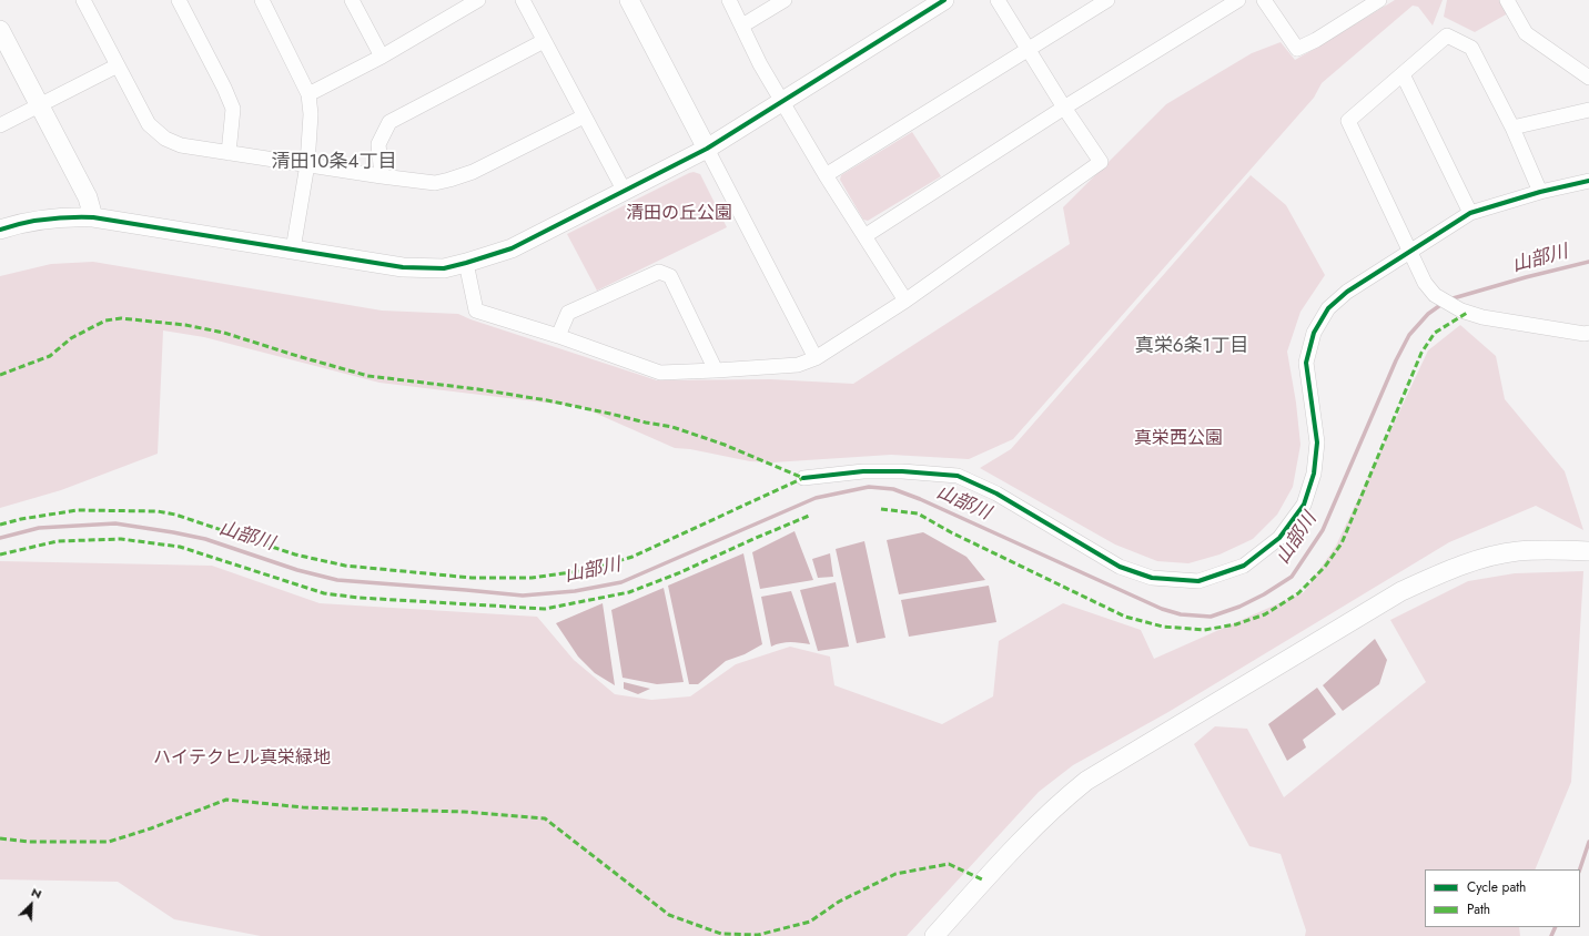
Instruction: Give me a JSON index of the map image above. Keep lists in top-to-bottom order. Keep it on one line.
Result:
{"districts":["清田10条4丁目","真栄6条1丁目"],"water":["山部川"],"parks":["清田の丘公園","真栄西公園","ハイテクヒル真栄緑地"],"legend":["Cycle path","Path"],"north":"top right"}
